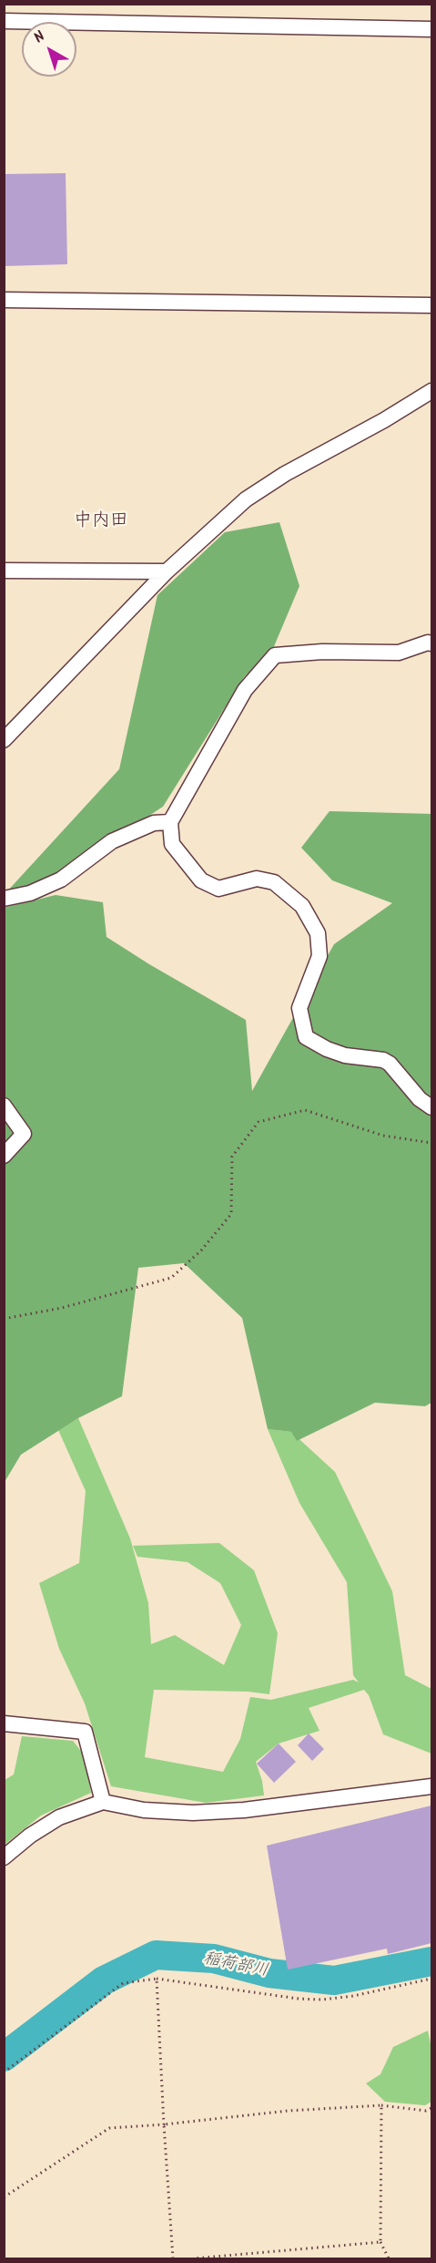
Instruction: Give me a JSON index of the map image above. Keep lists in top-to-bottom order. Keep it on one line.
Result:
{"districts":["中内田"],"water":["稲荷部川"],"north":"top left"}
